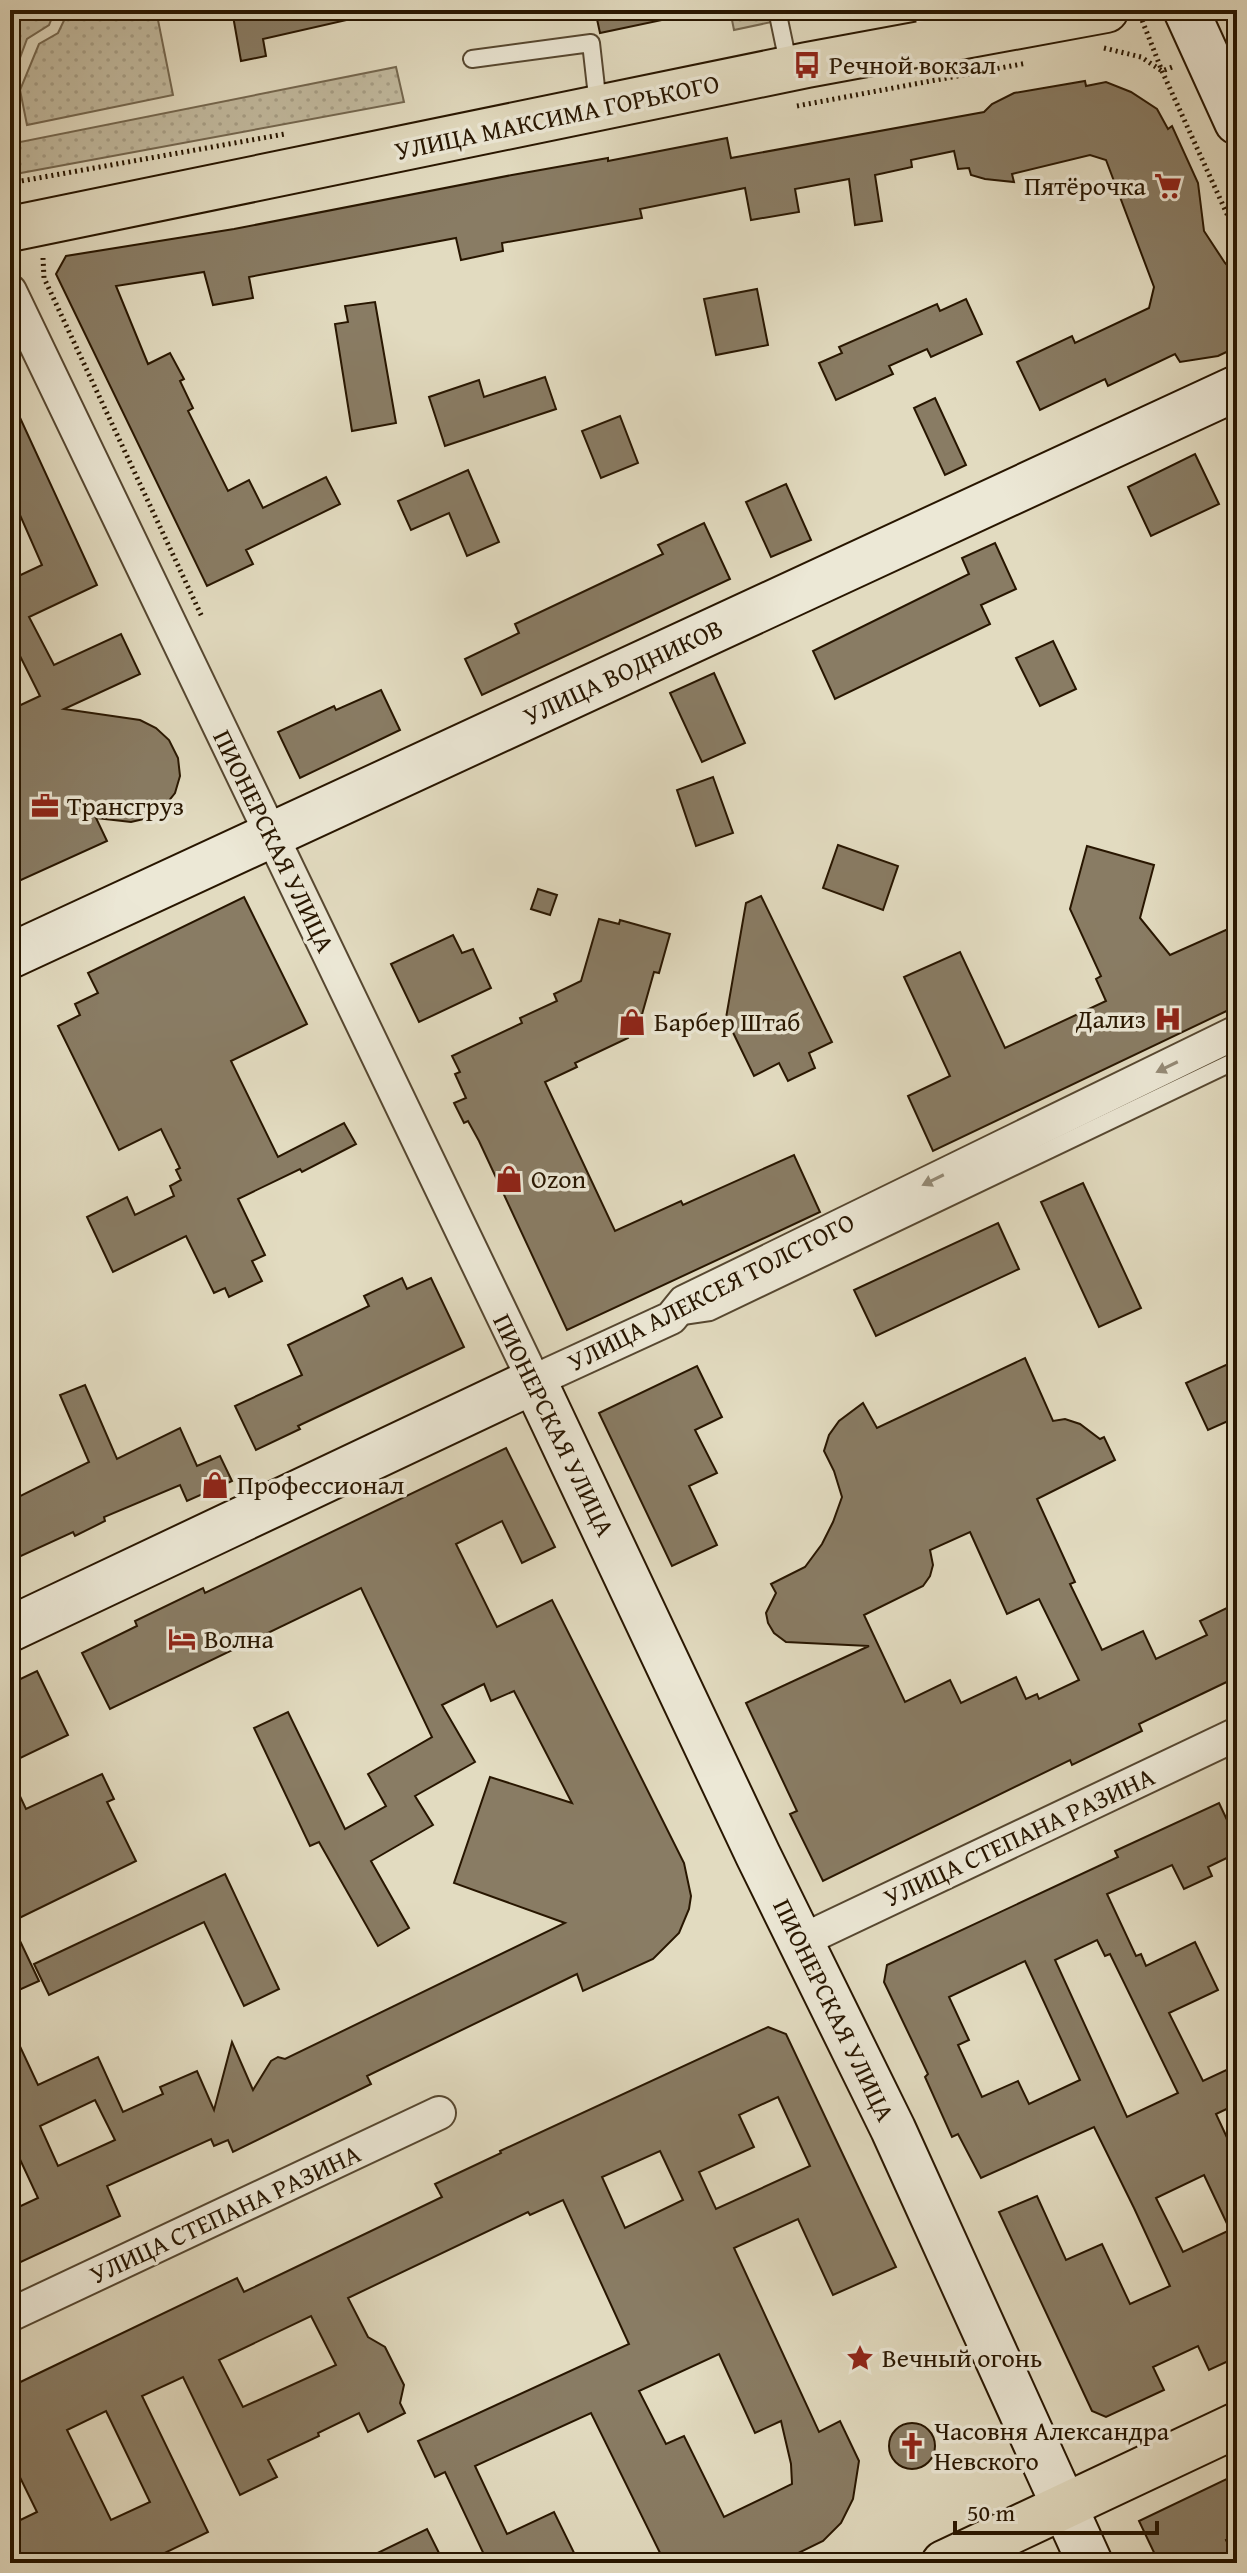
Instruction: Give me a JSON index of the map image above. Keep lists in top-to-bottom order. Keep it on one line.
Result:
{"streets":{"main road":["УЛИЦА МАКСИМА ГОРЬКОГО","УЛИЦА ВОДНИКОВ","ПИОНЕРСКАЯ УЛИЦА","УЛИЦА АЛЕКСЕЯ ТОЛСТОГО"],"street":["УЛИЦА СТЕПАНА РАЗИНА"]},"crossings":[["УЛИЦА ВОДНИКОВ","ПИОНЕРСКАЯ УЛИЦА"],["ПИОНЕРСКАЯ УЛИЦА","УЛИЦА АЛЕКСЕЯ ТОЛСТОГО"],["ПИОНЕРСКАЯ УЛИЦА","УЛИЦА СТЕПАНА РАЗИНА"]],"one_way":["УЛИЦА АЛЕКСЕЯ ТОЛСТОГО"],"places":{"bus stop":["Речной вокзал"],"supermarket":["Пятёрочка"],"office":["Трансгруз"],"hospital":["Дализ"],"shop":["Барбер Штаб","Ozon","Профессионал"],"hotel":["Волна"],"place":["Вечный огонь"],"church":["Часовня Александра Невского"]},"scale_bar":"50 m"}
